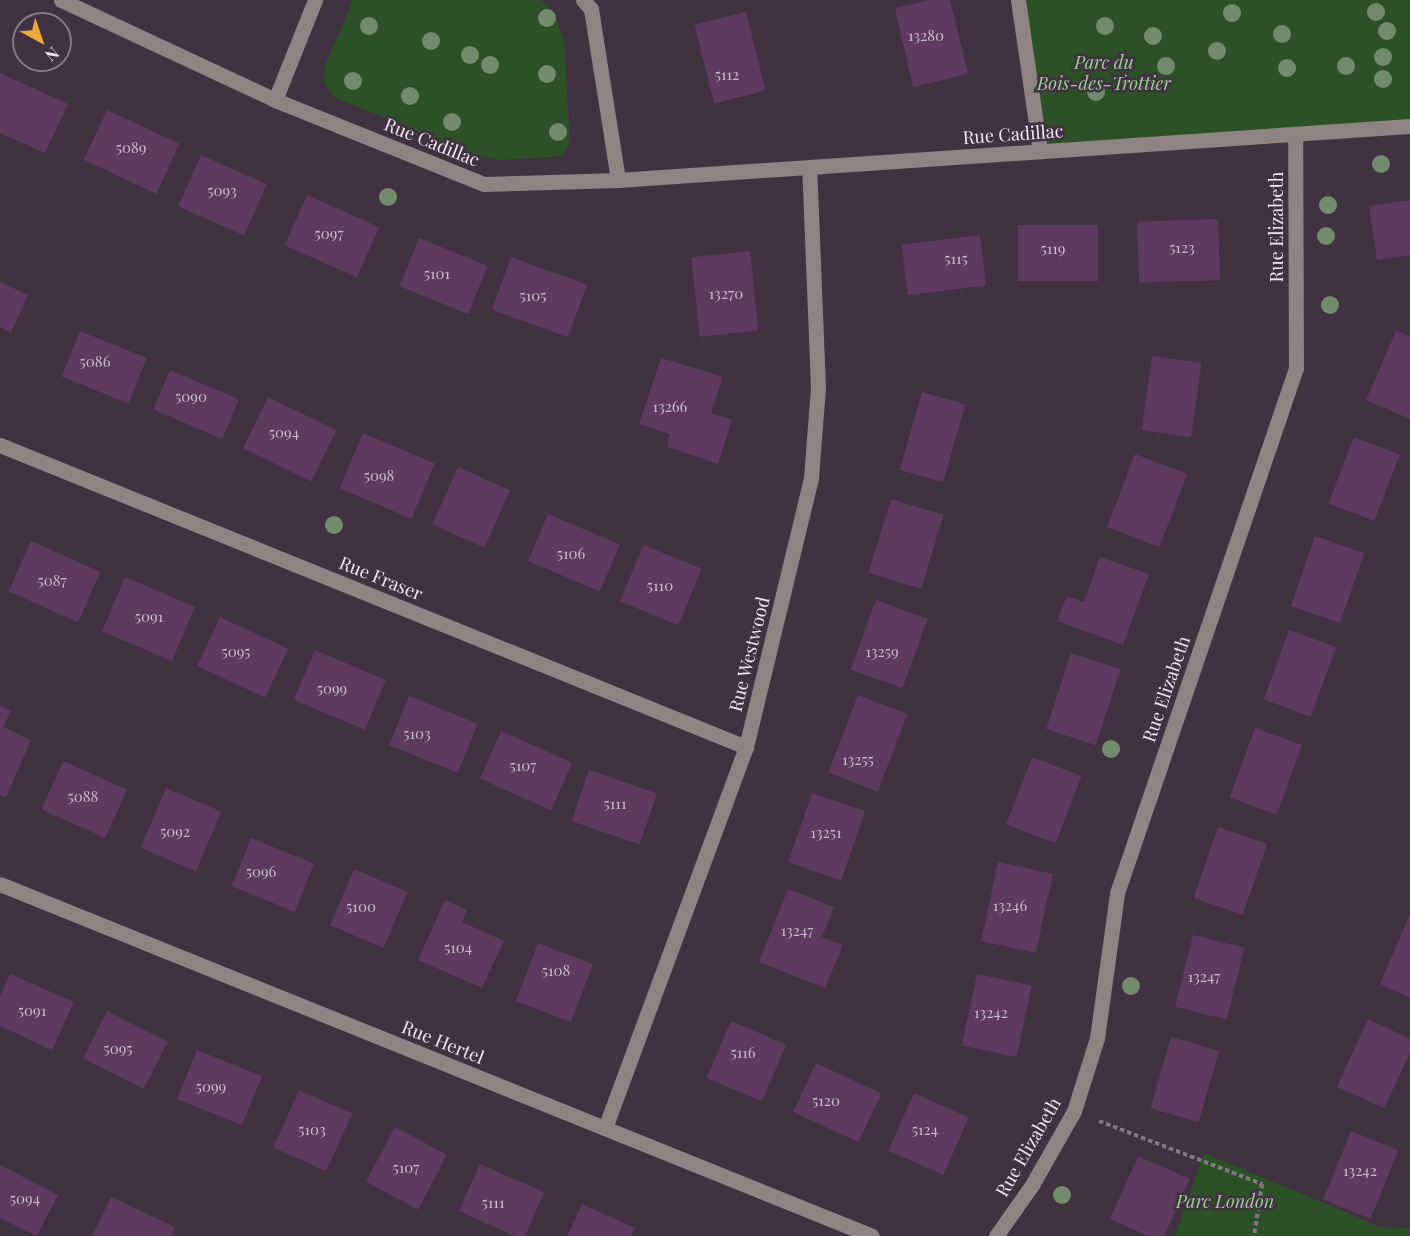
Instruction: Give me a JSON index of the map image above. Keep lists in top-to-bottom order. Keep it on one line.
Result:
{"streets":{"street":["Rue Cadillac","Rue Elizabeth","Rue Fraser","Rue Westwood","Rue Hertel"]},"crossings":[["Rue Cadillac","Rue Elizabeth"],["Rue Cadillac","Rue Westwood"],["Rue Fraser","Rue Westwood"],["Rue Westwood","Rue Hertel"]],"parks":["Parc du Bois-des-Trottier","Parc London"],"house_numbers":["13280","5112","5089","5093","5097","5123","5119","5115","5101","13270","5105","5086","5090","13266","5094","5098","5106","5087","5110","5091","5095","13259","5099","5103","13255","5107","5088","5111","5092","13251","5096","13246","5100","13247","5104","5108","13247","5091","13242","5095","5116","5099","5120","5103","5124","5107","13242","5094","5111"],"north":"bottom right"}
